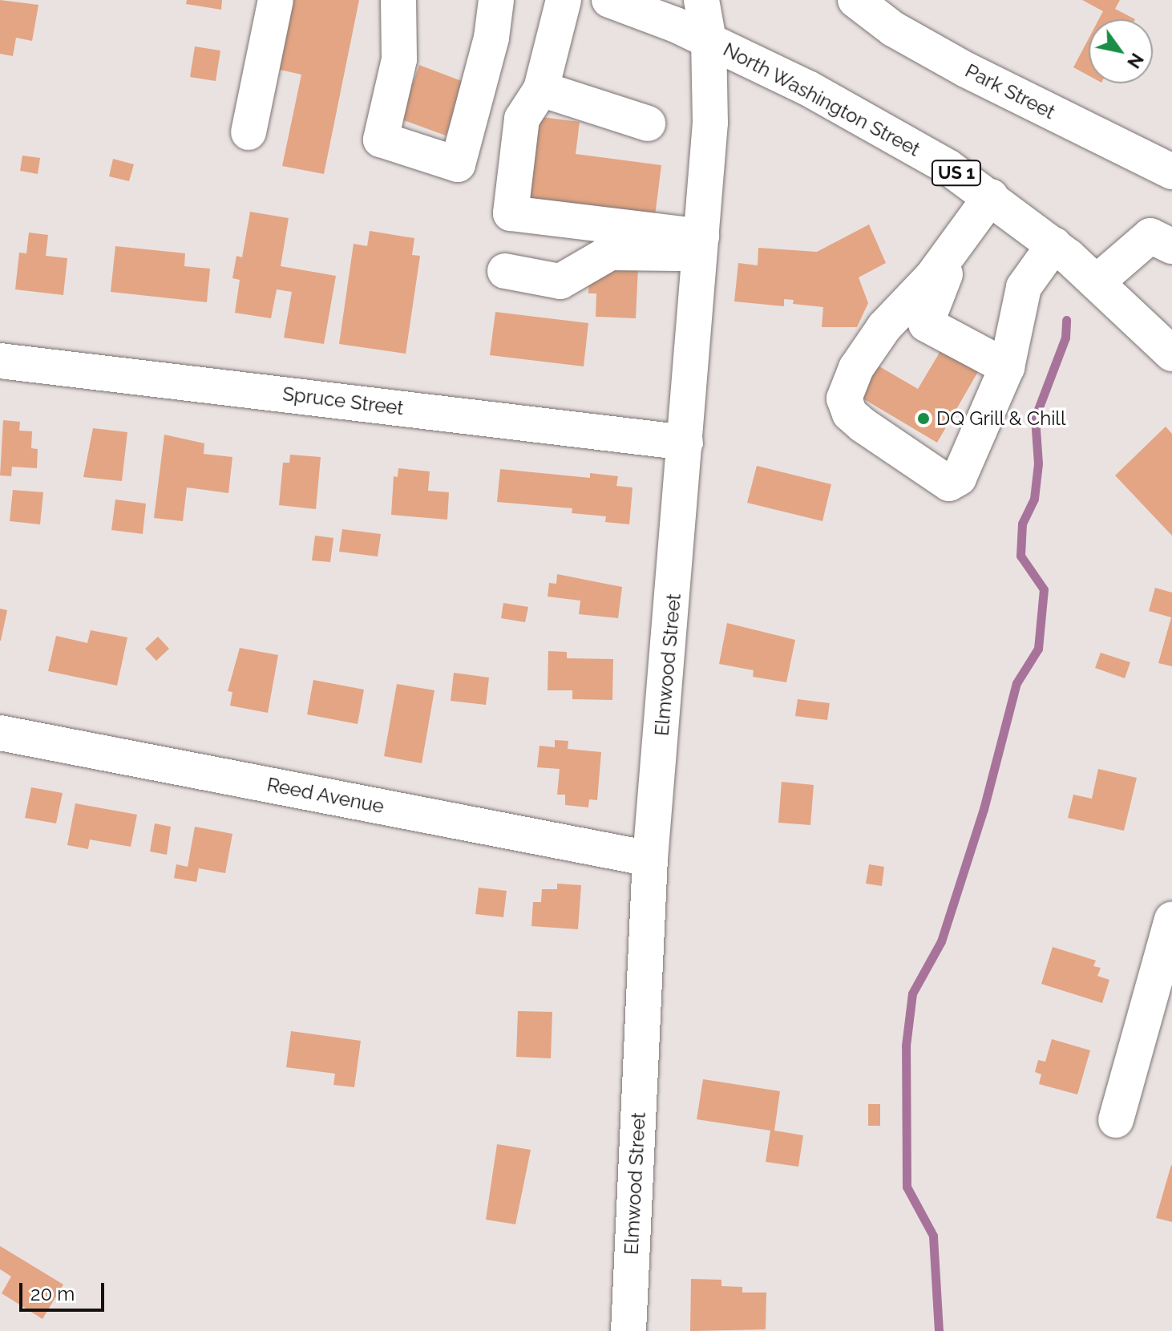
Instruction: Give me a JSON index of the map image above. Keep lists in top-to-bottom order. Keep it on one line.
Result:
{"streets":{"main road":["Park Street","North Washington Street","US 1","Spruce Street","Elmwood Street","Reed Avenue"]},"crossings":[["North Washington Street","US 1"],["North Washington Street","Elmwood Street"],["US 1","Elmwood Street"],["Spruce Street","Elmwood Street"],["Elmwood Street","Reed Avenue"]],"places":["DQ Grill & Chill"],"scale_bar":"20 m","north":"bottom right"}
